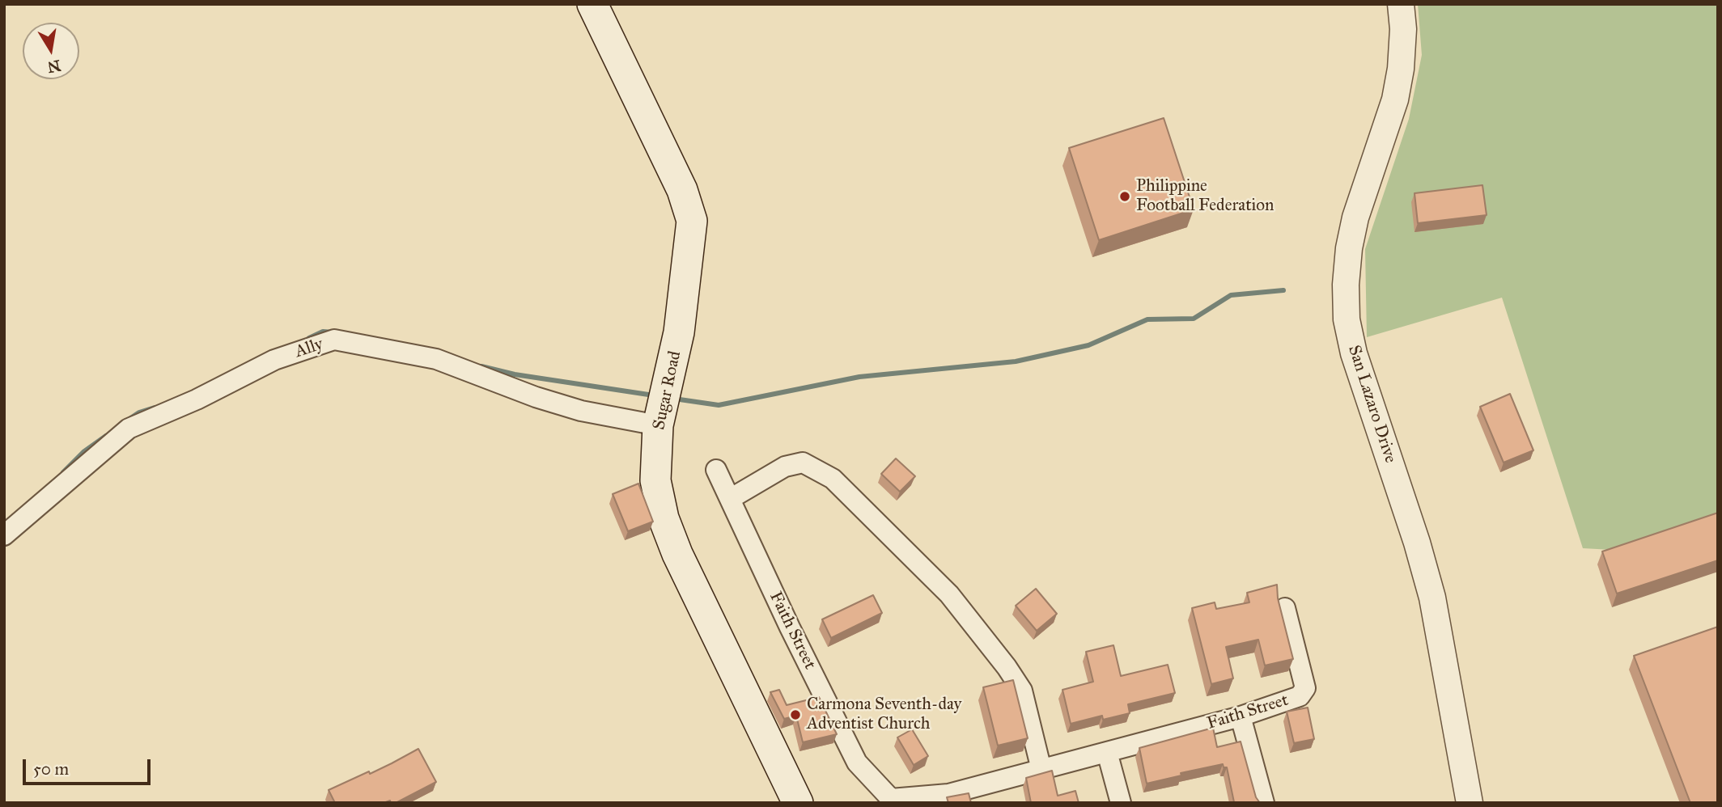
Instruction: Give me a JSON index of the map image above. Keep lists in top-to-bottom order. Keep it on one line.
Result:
{"streets":{"main road":["Sugar Road"],"street":["Ally","San Lazaro Drive","Faith Street"]},"crossings":[["Ally","Sugar Road"]],"places":["Philippine Football Federation","Carmona Seventh-day Adventist Church"],"scale_bar":"50 m","north":"bottom"}
